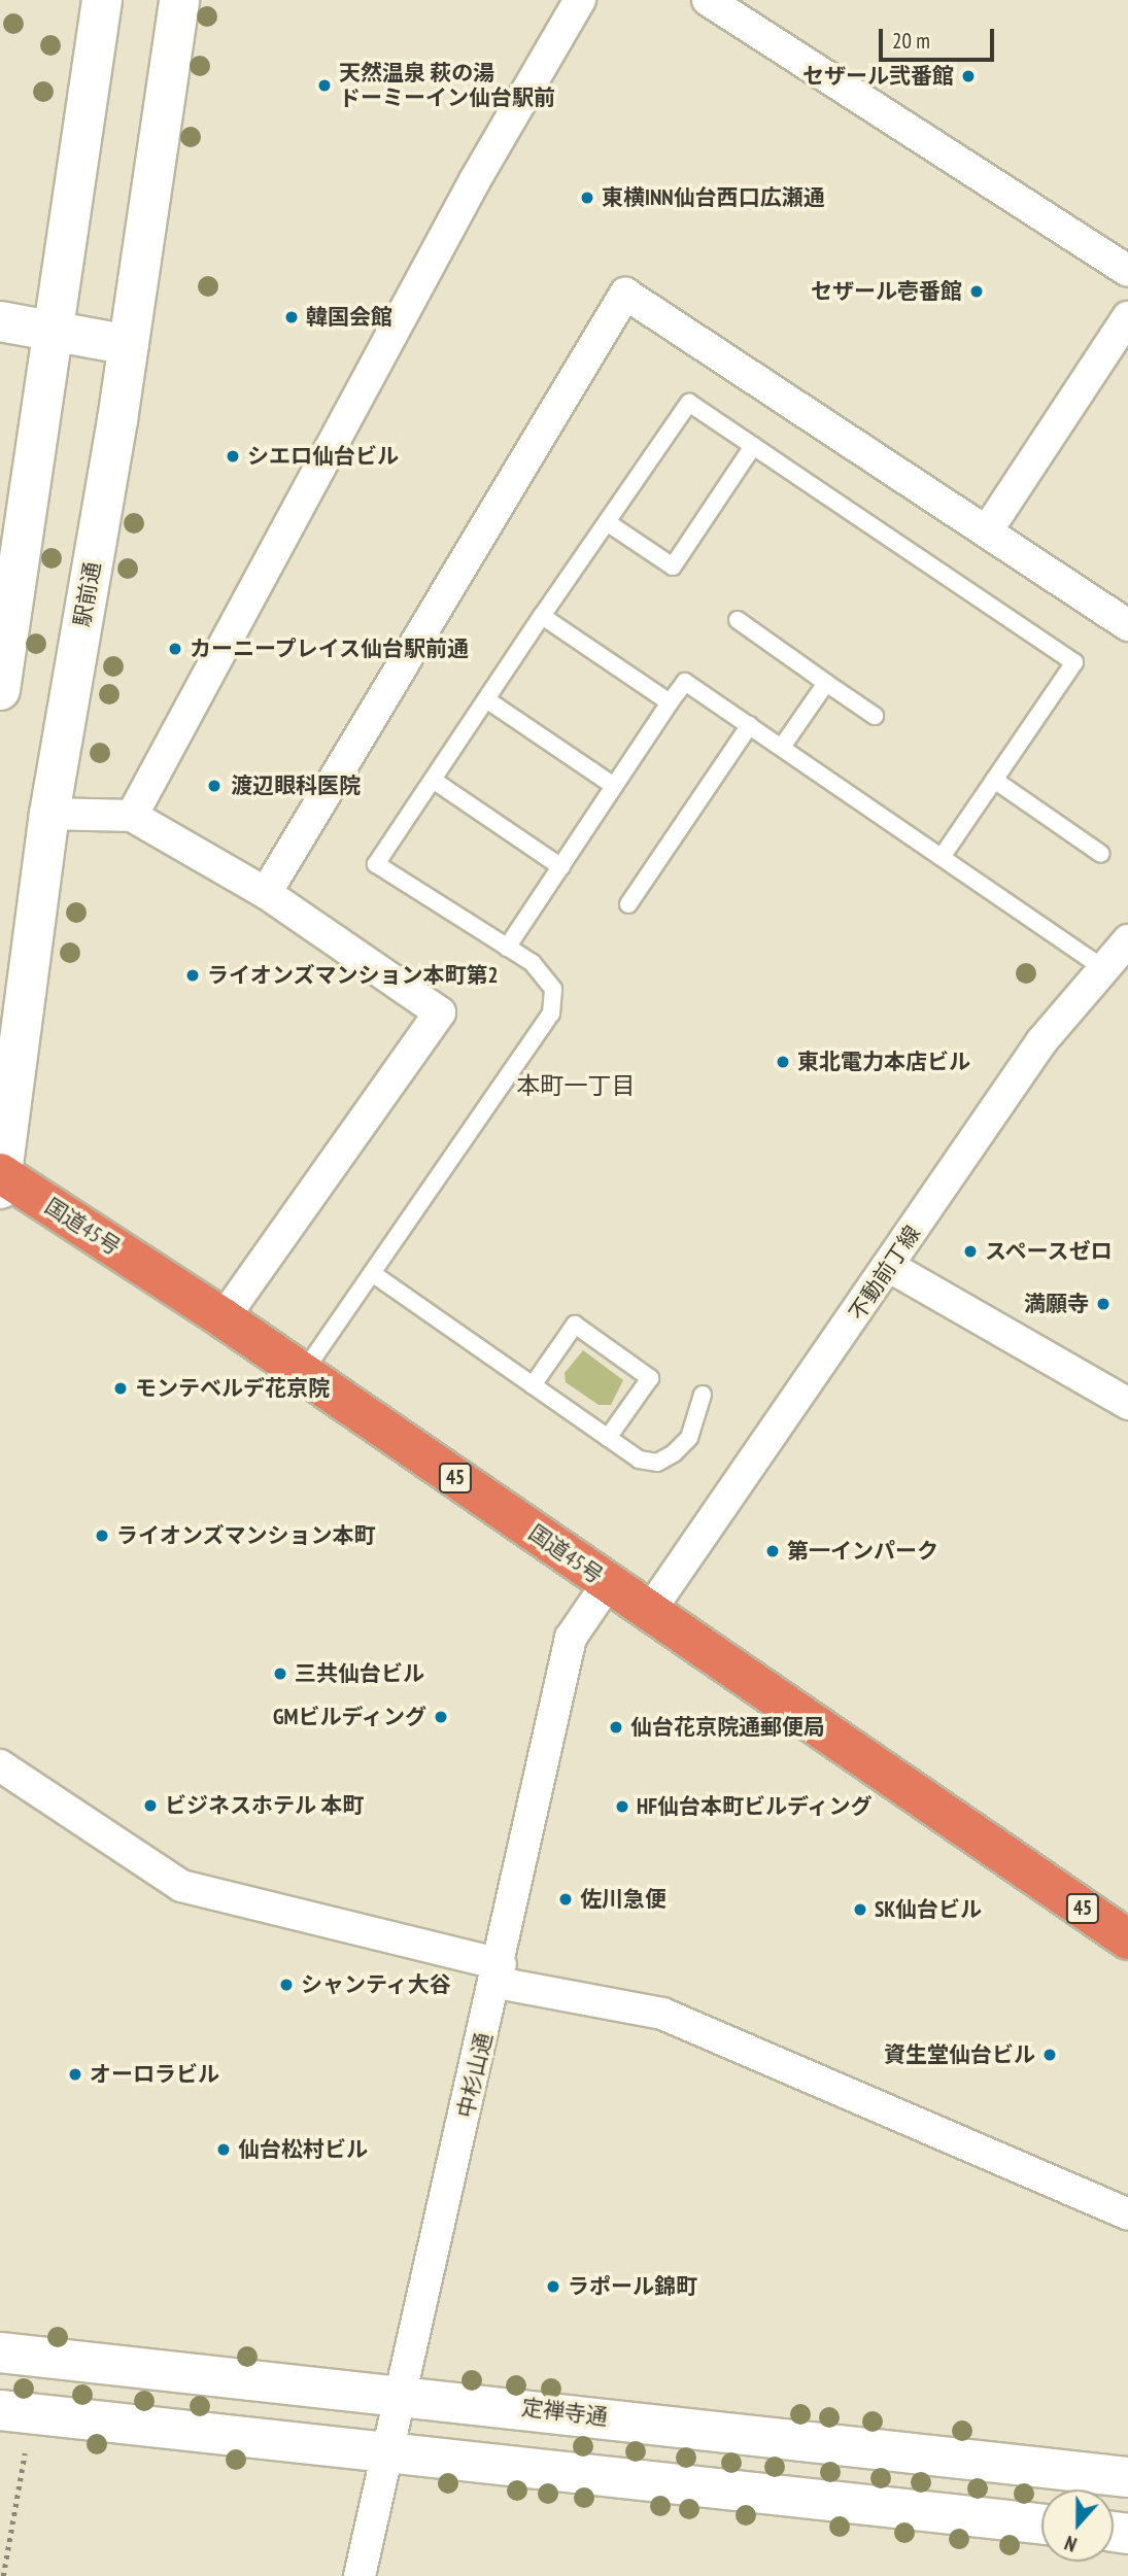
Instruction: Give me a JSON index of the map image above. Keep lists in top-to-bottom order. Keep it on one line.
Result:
{"streets":{"highway":["国道45号","45"],"street":["駅前通","不動前丁線","中杉山通","定禅寺通"]},"crossings":[["駅前通","国道45号"],["国道45号","不動前丁線"],["国道45号","中杉山通"],["中杉山通","定禅寺通"]],"districts":["本町一丁目"],"places":["セザール弐番館","天然温泉 萩の湯 ドーミーイン仙台駅前","東横INN仙台西口広瀬通","セザール壱番館","韓国会館","シエロ仙台ビル","カーニープレイス仙台駅前通","渡辺眼科医院","ライオンズマンション本町第2","東北電力本店ビル","スペースゼロ","満願寺","モンテベルデ花京院","ライオンズマンション本町","第一インパーク","三共仙台ビル","GMビルディング","仙台花京院通郵便局","ビジネスホテル 本町","HF仙台本町ビルディング","佐川急便","SK仙台ビル","シャンティ大谷","資生堂仙台ビル","オーロラビル","仙台松村ビル","ラポール錦町"],"scale_bar":"20 m","north":"bottom"}
